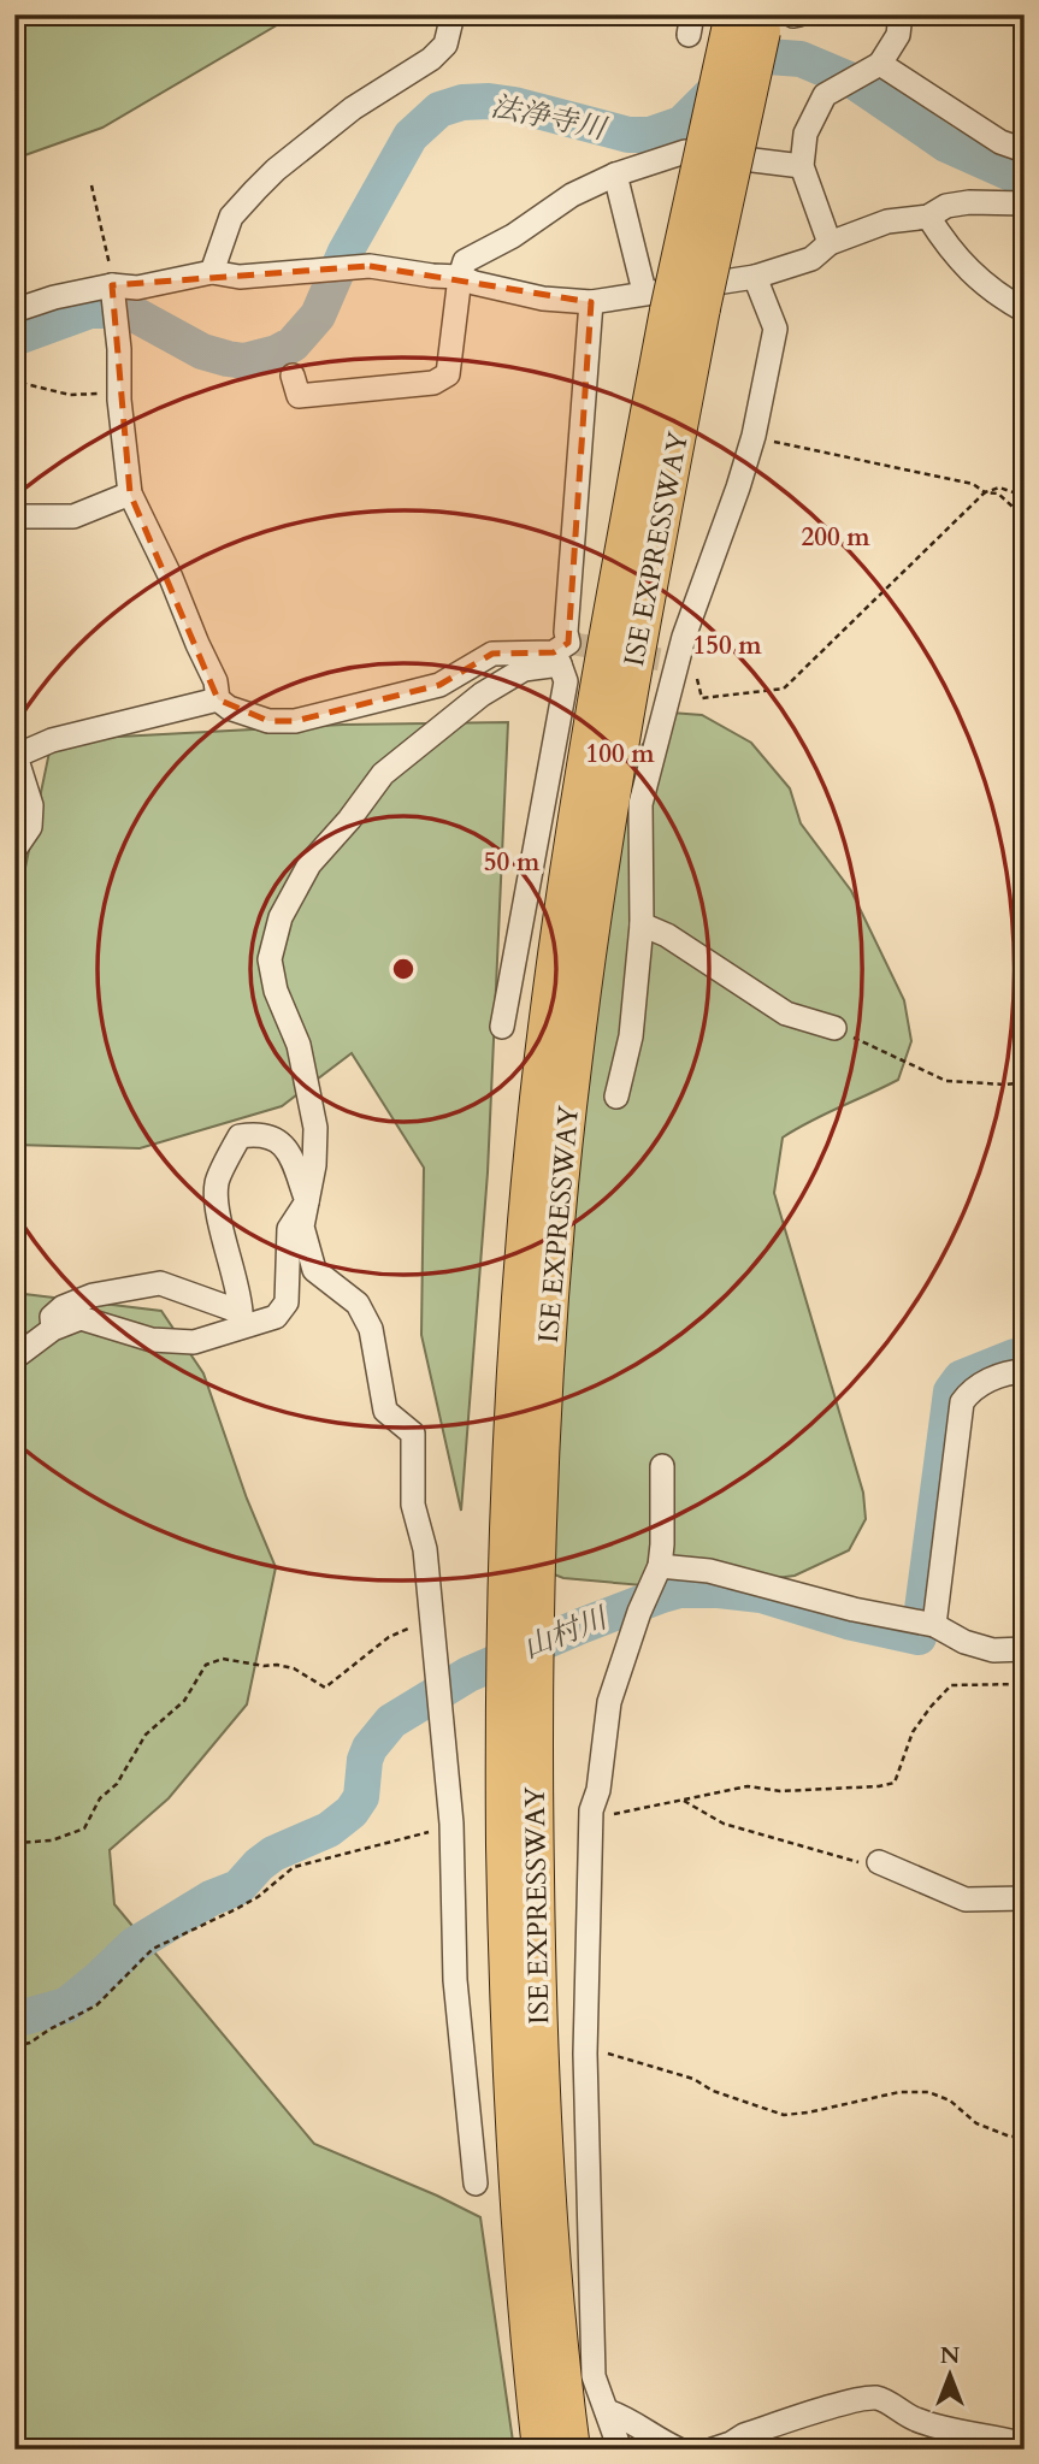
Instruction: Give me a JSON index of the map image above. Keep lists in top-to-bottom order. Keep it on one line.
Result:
{"streets":{"highway":["ISE EXPRESSWAY"]},"water":["法浄寺川","山村川"],"north":"top","rings":["200 m","150 m","100 m","50 m"]}
